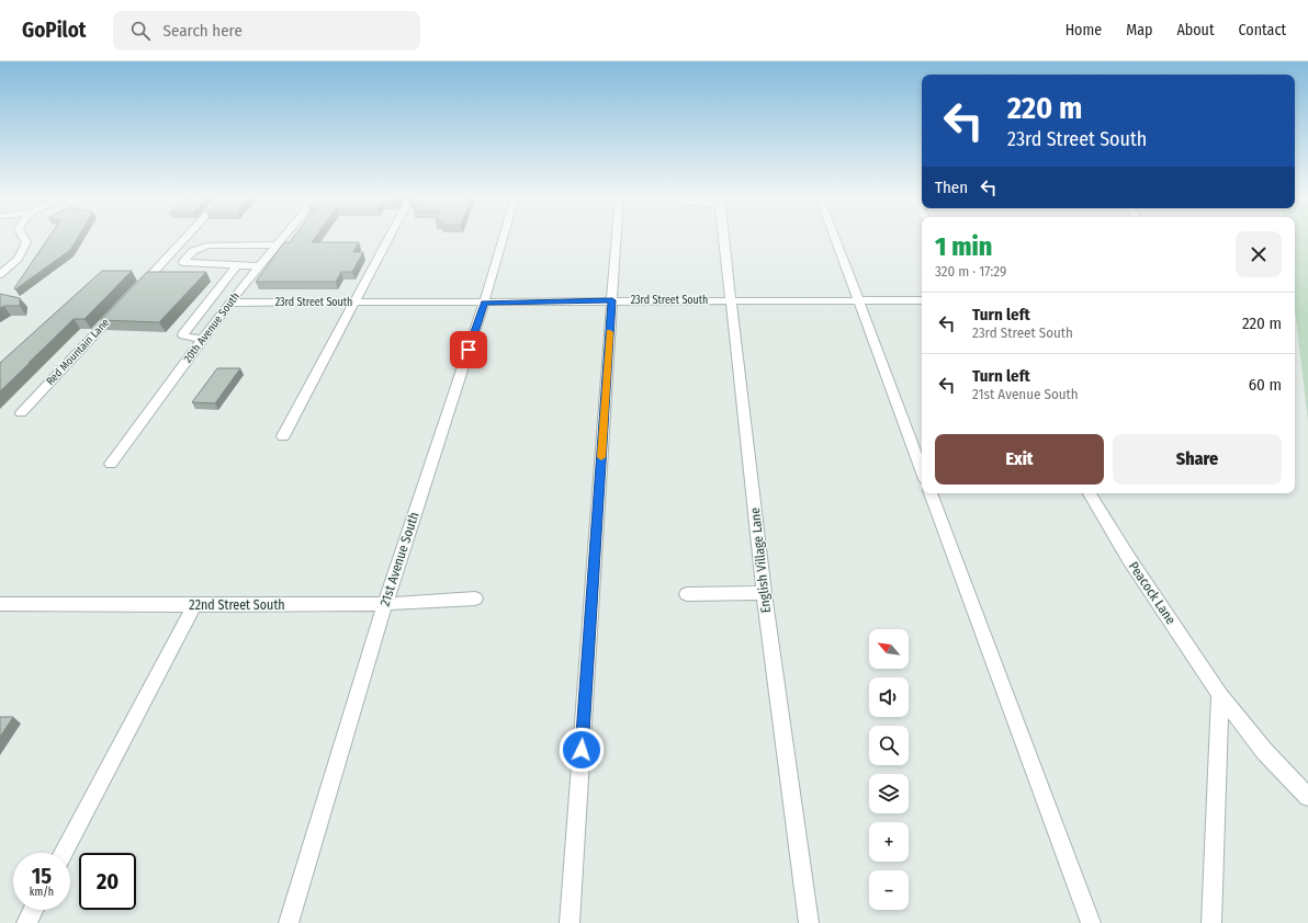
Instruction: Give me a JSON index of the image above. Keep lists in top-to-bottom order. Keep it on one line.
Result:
{"streets":{"street":["23rd Street South","20th Avenue South","Red Mountain Lane","21st Avenue South","English Village Lane","Peacock Lane","22nd Street South"]},"crossings":[["23rd Street South","20th Avenue South"],["23rd Street South","21st Avenue South"],["23rd Street South","English Village Lane"],["21st Avenue South","22nd Street South"]],"north":"top left","page":{"header":"GoPilot","search":"Search here","nav":["Home","Map","About","Contact"],"turn":["220 m","23rd Street South"],"then":"Then","heading":["1 min","320 m · 17:29"],"list":[{"name":"Turn left","note":"23rd Street South","value":"220 m"},{"name":"Turn left","note":"21st Avenue South","value":"60 m"}],"buttons":["Exit","Share"],"map_buttons":["+","−"],"speed":"15 km/h","limit":"20"}}
